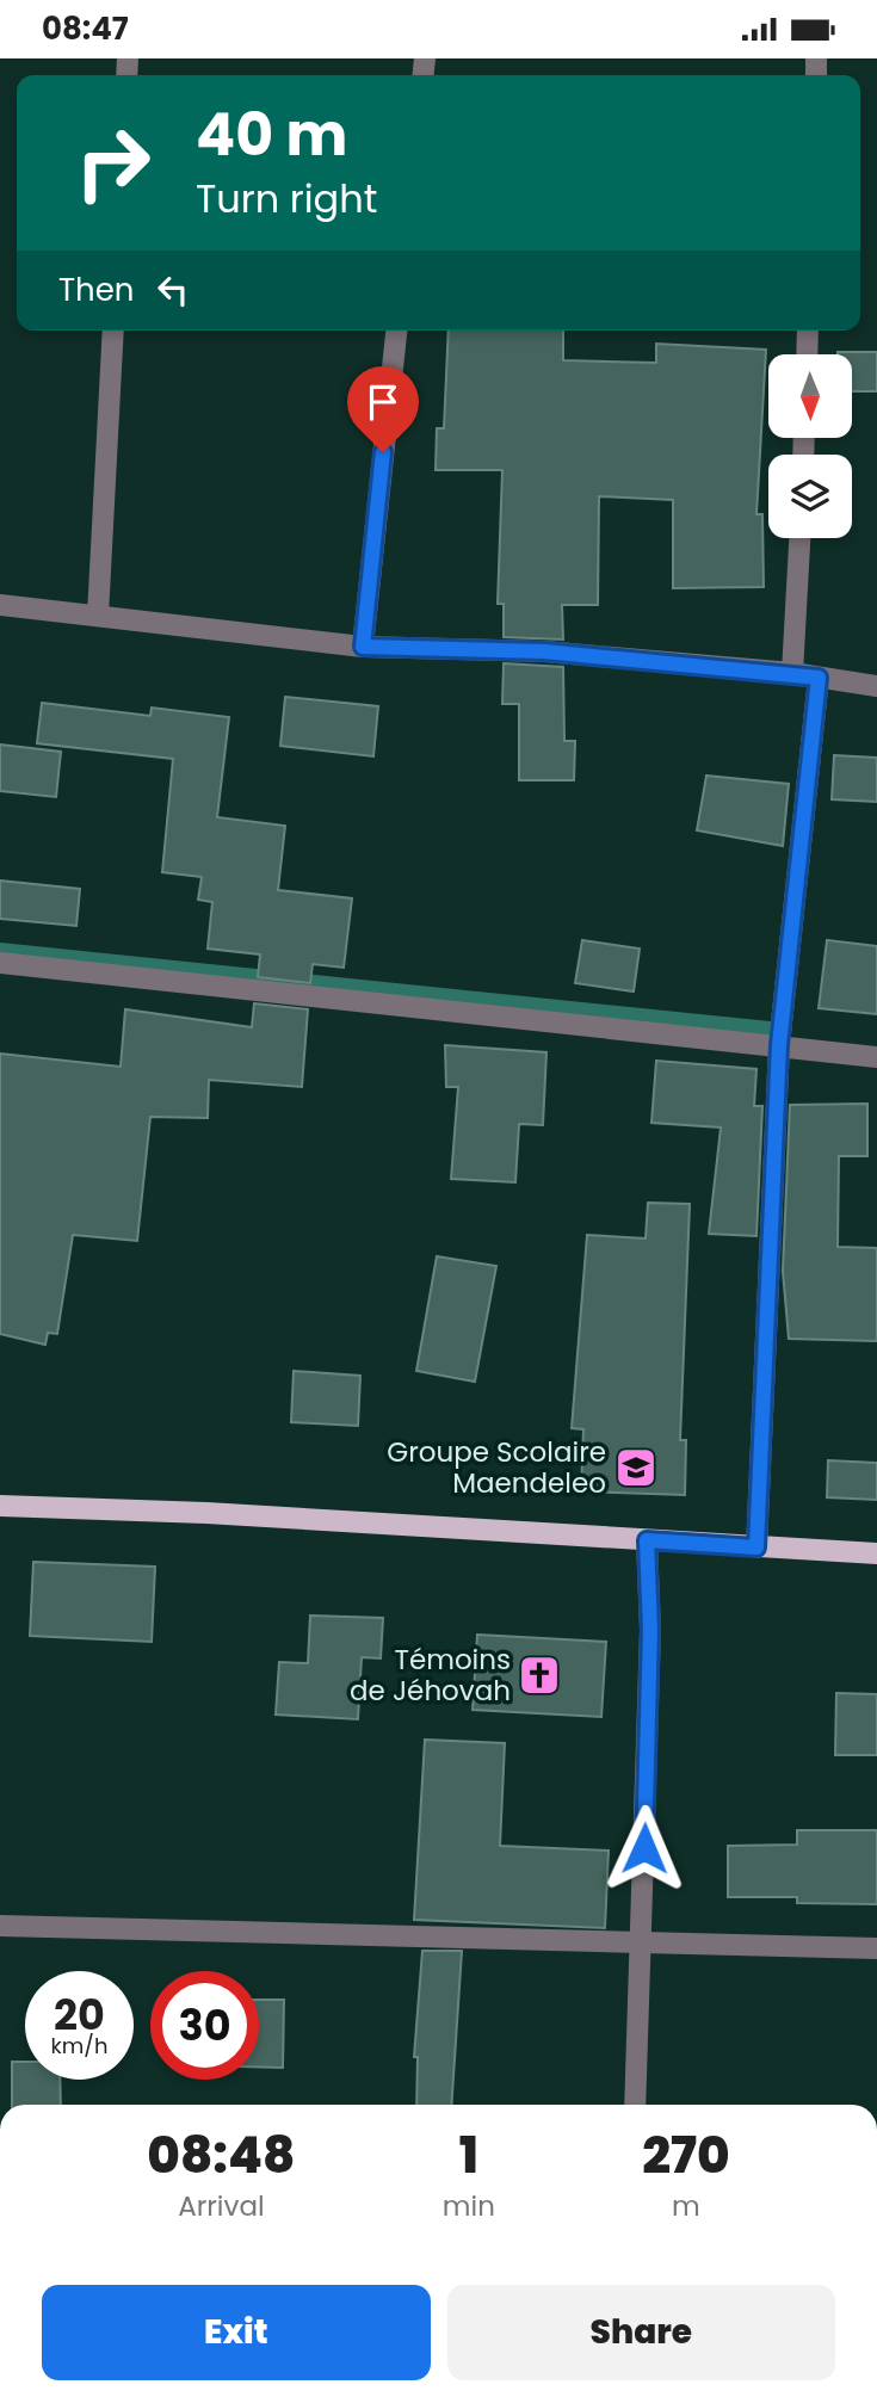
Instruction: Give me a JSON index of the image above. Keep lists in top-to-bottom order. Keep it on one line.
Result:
{"places":{"school or university":["Groupe Scolaire Maendeleo"],"church":["Témoins de Jéhovah"]},"north":"bottom","page":{"status":"08:47","turn":["40 m","Turn right"],"then":"Then","speed":"20 km/h","limit":"30","eta":["08:48","Arrival","1","min","270","m"],"buttons":["Exit","Share"]}}
